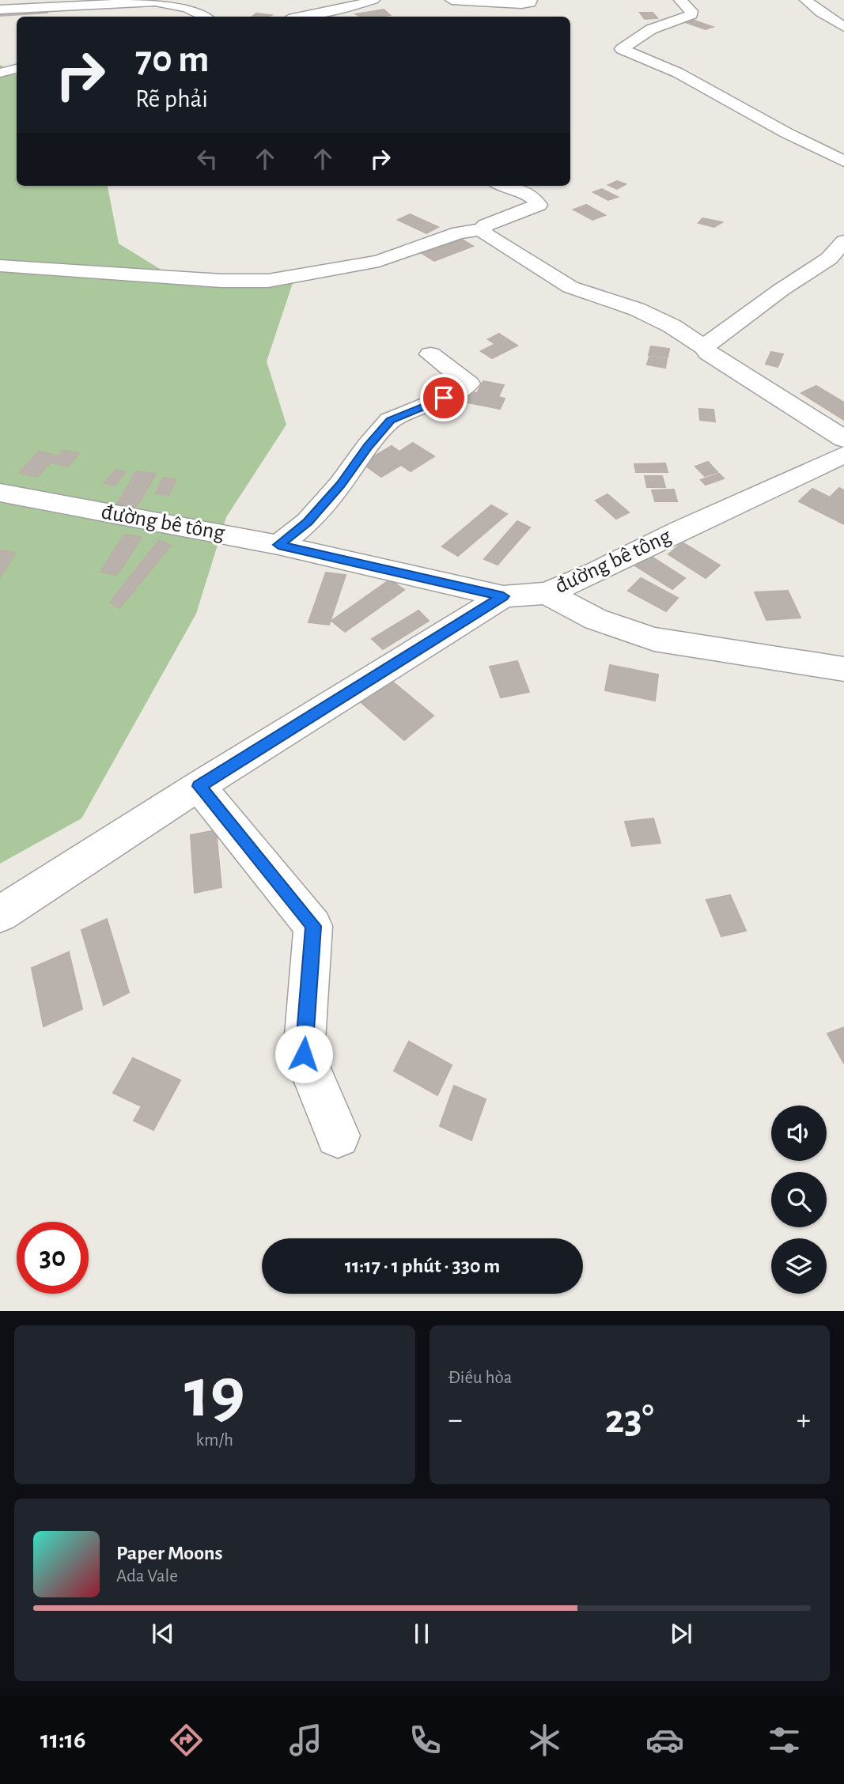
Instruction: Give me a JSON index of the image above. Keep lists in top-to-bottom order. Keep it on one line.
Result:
{"streets":{"street":["đường bê tông"]},"page":{"turn":["70 m","Rẽ phải"],"limit":"30","trip":"11:17 · 1 phút · 330 m","tile":[["19","km/h"],"Điều hòa"],"heat":["−","23°","+"],"song":["Paper Moons","Ada Vale"],"tabs":"11:16"}}
